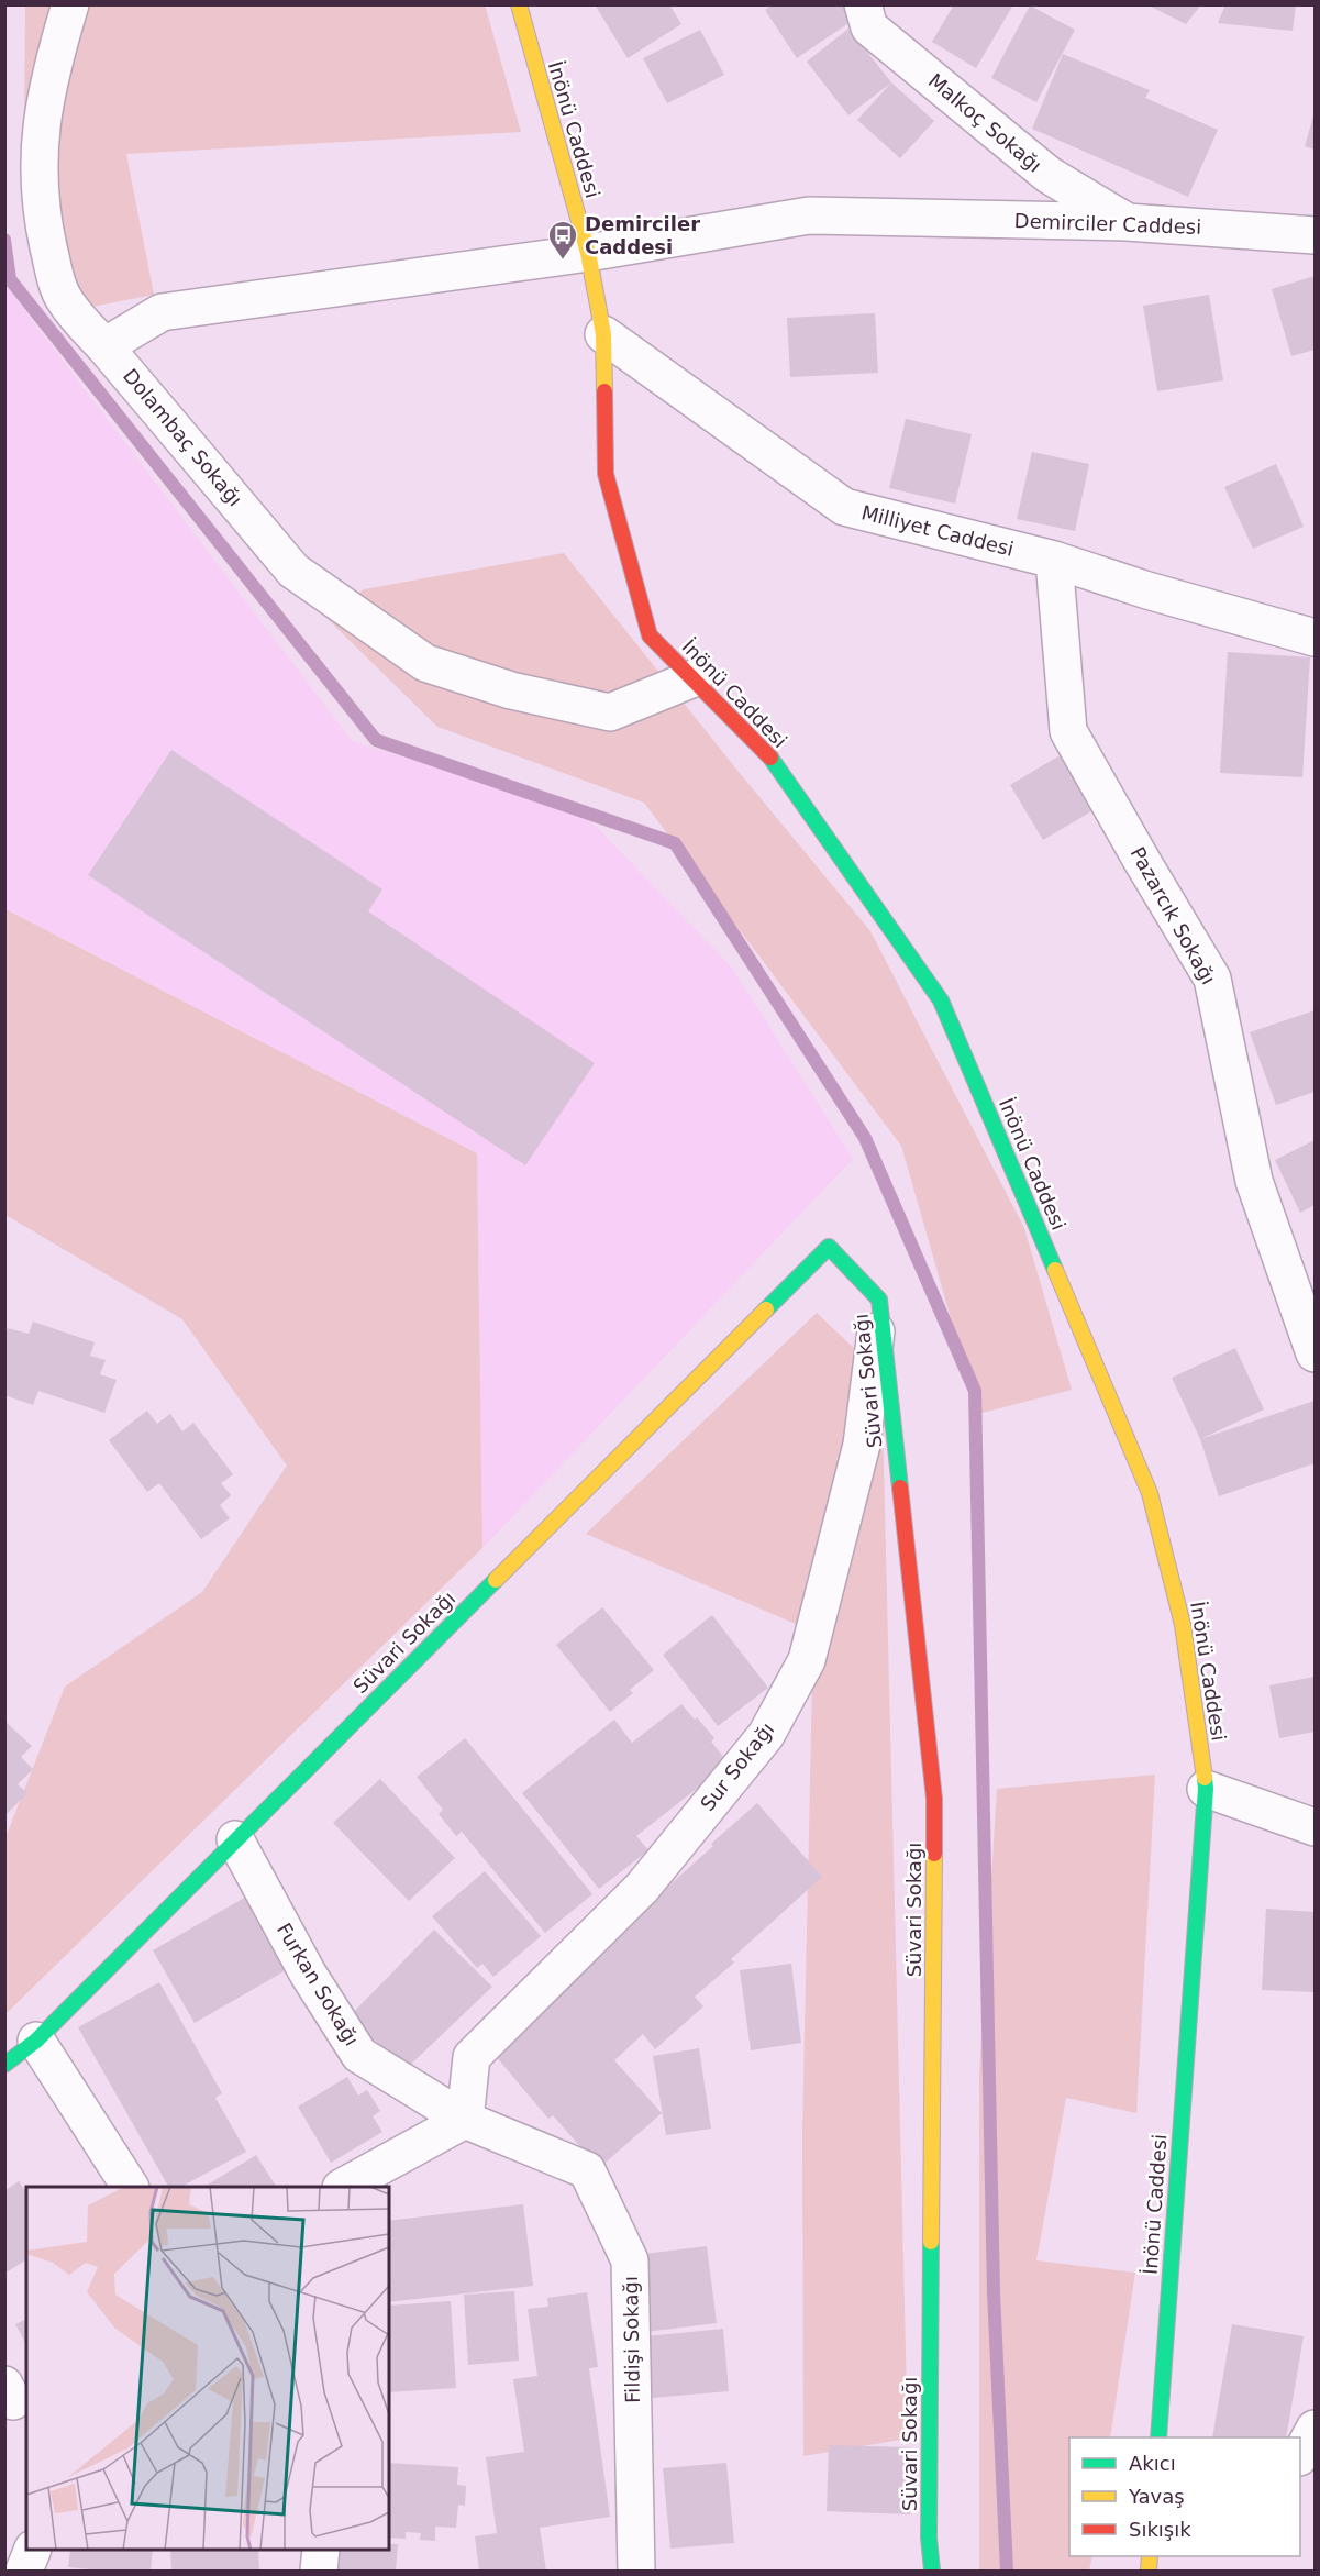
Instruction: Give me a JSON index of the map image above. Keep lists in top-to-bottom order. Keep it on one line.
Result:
{"streets":{"street":["Malkoç Sokağı","İnönü Caddesi","Demirciler Caddesi","Dolambaç Sokağı","Milliyet Caddesi","Pazarcık Sokağı","Süvari Sokağı","Sur Sokağı","Furkan Sokağı","Fildişi Sokağı"]},"crossings":[["Malkoç Sokağı","Demirciler Caddesi"],["İnönü Caddesi","Demirciler Caddesi"],["İnönü Caddesi","Dolambaç Sokağı"],["İnönü Caddesi","Milliyet Caddesi"],["Milliyet Caddesi","Pazarcık Sokağı"],["Süvari Sokağı","Sur Sokağı"],["Süvari Sokağı","Furkan Sokağı"],["Sur Sokağı","Furkan Sokağı"],["Sur Sokağı","Fildişi Sokağı"],["Furkan Sokağı","Fildişi Sokağı"]],"places":{"bus stop":["Demirciler Caddesi"]},"legend":["Akıcı","Yavaş","Sıkışık"]}
